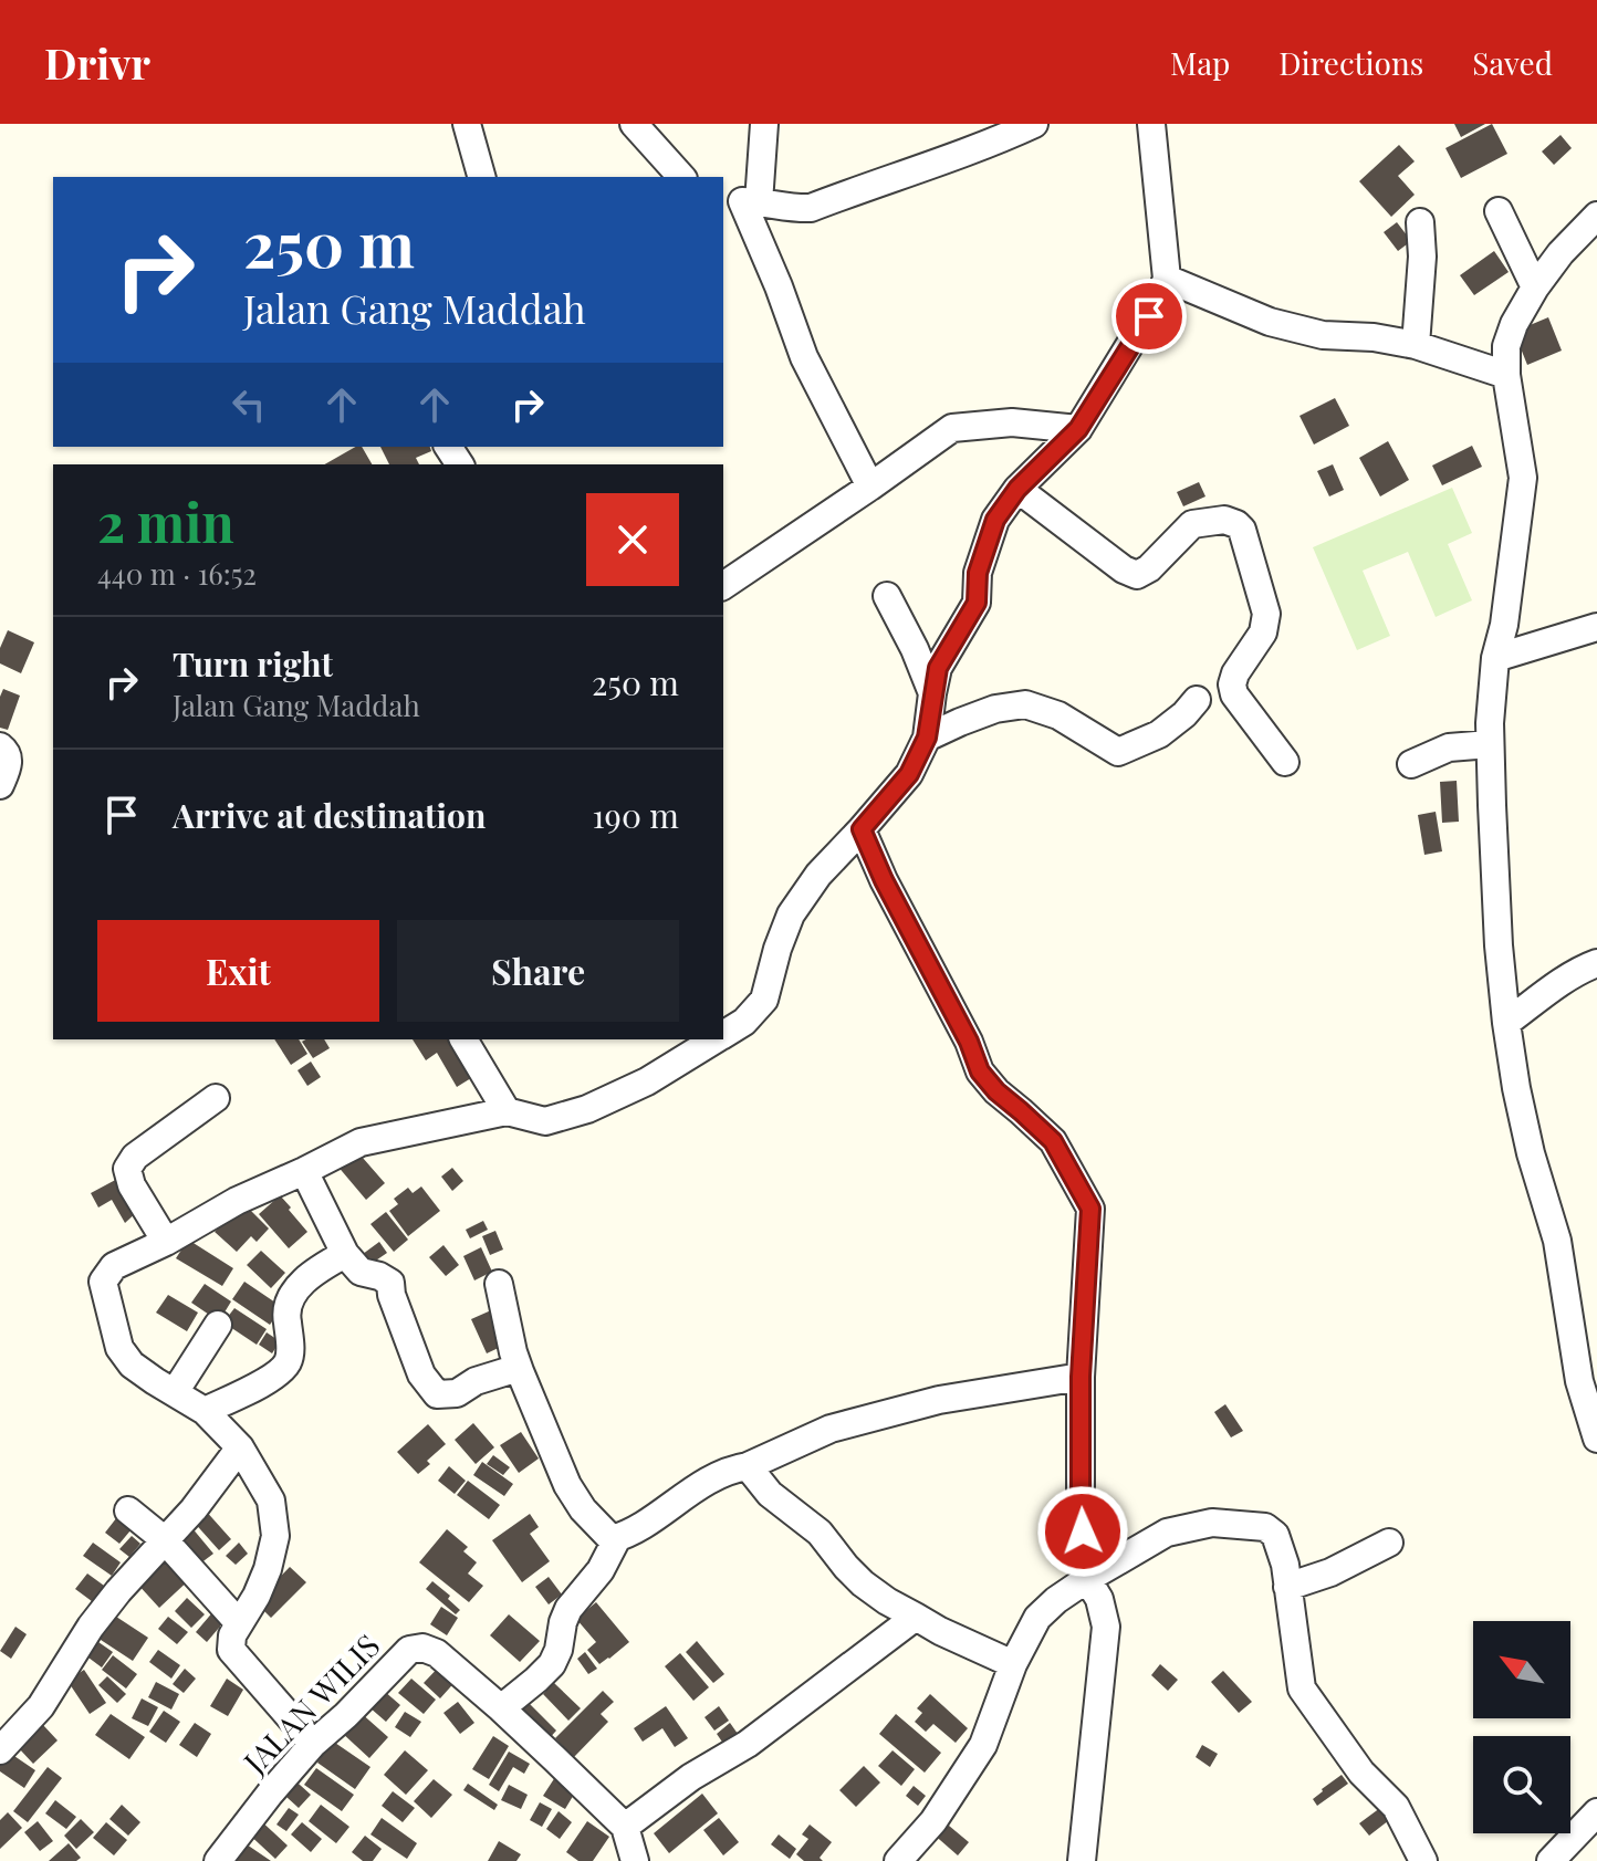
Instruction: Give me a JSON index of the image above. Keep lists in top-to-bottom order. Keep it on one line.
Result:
{"streets":{"street":["JALAN WILIS"]},"north":"top left","page":{"header":"Drivr","nav":["Map","Directions","Saved"],"turn":["250 m","Jalan Gang Maddah"],"heading":["2 min","440 m · 16:52"],"list":[{"name":"Turn right","note":"Jalan Gang Maddah","value":"250 m"},{"name":"Arrive at destination","value":"190 m"}],"buttons":["Exit","Share"]}}
